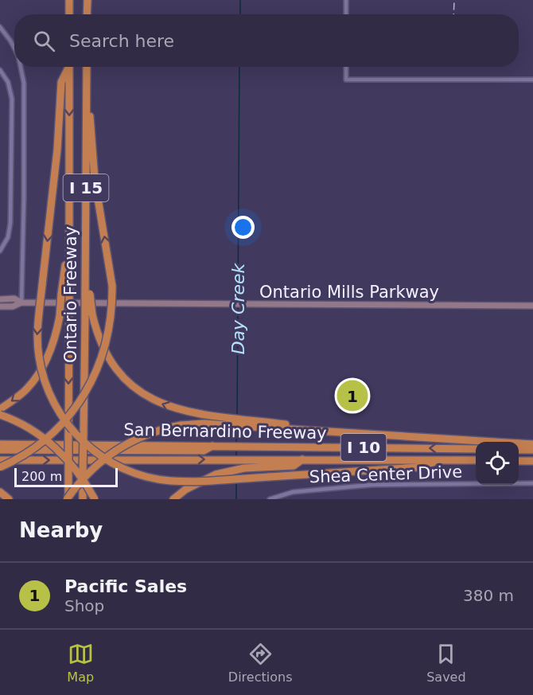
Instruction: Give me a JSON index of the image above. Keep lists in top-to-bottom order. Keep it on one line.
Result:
{"streets":{"highway":["I 15","Ontario Freeway","San Bernardino Freeway","I 10"],"main road":["Ontario Mills Parkway"],"street":["Shea Center Drive"]},"water":["Day Creek"],"scale_bar":"200 m","page":{"search":"Search here","pins":"1","scale":"200 m","heading":"Nearby","list":[{"mark":"1","name":"Pacific Sales","note":"Shop","value":"380 m"}],"nav":["Map","Directions","Saved"]}}
